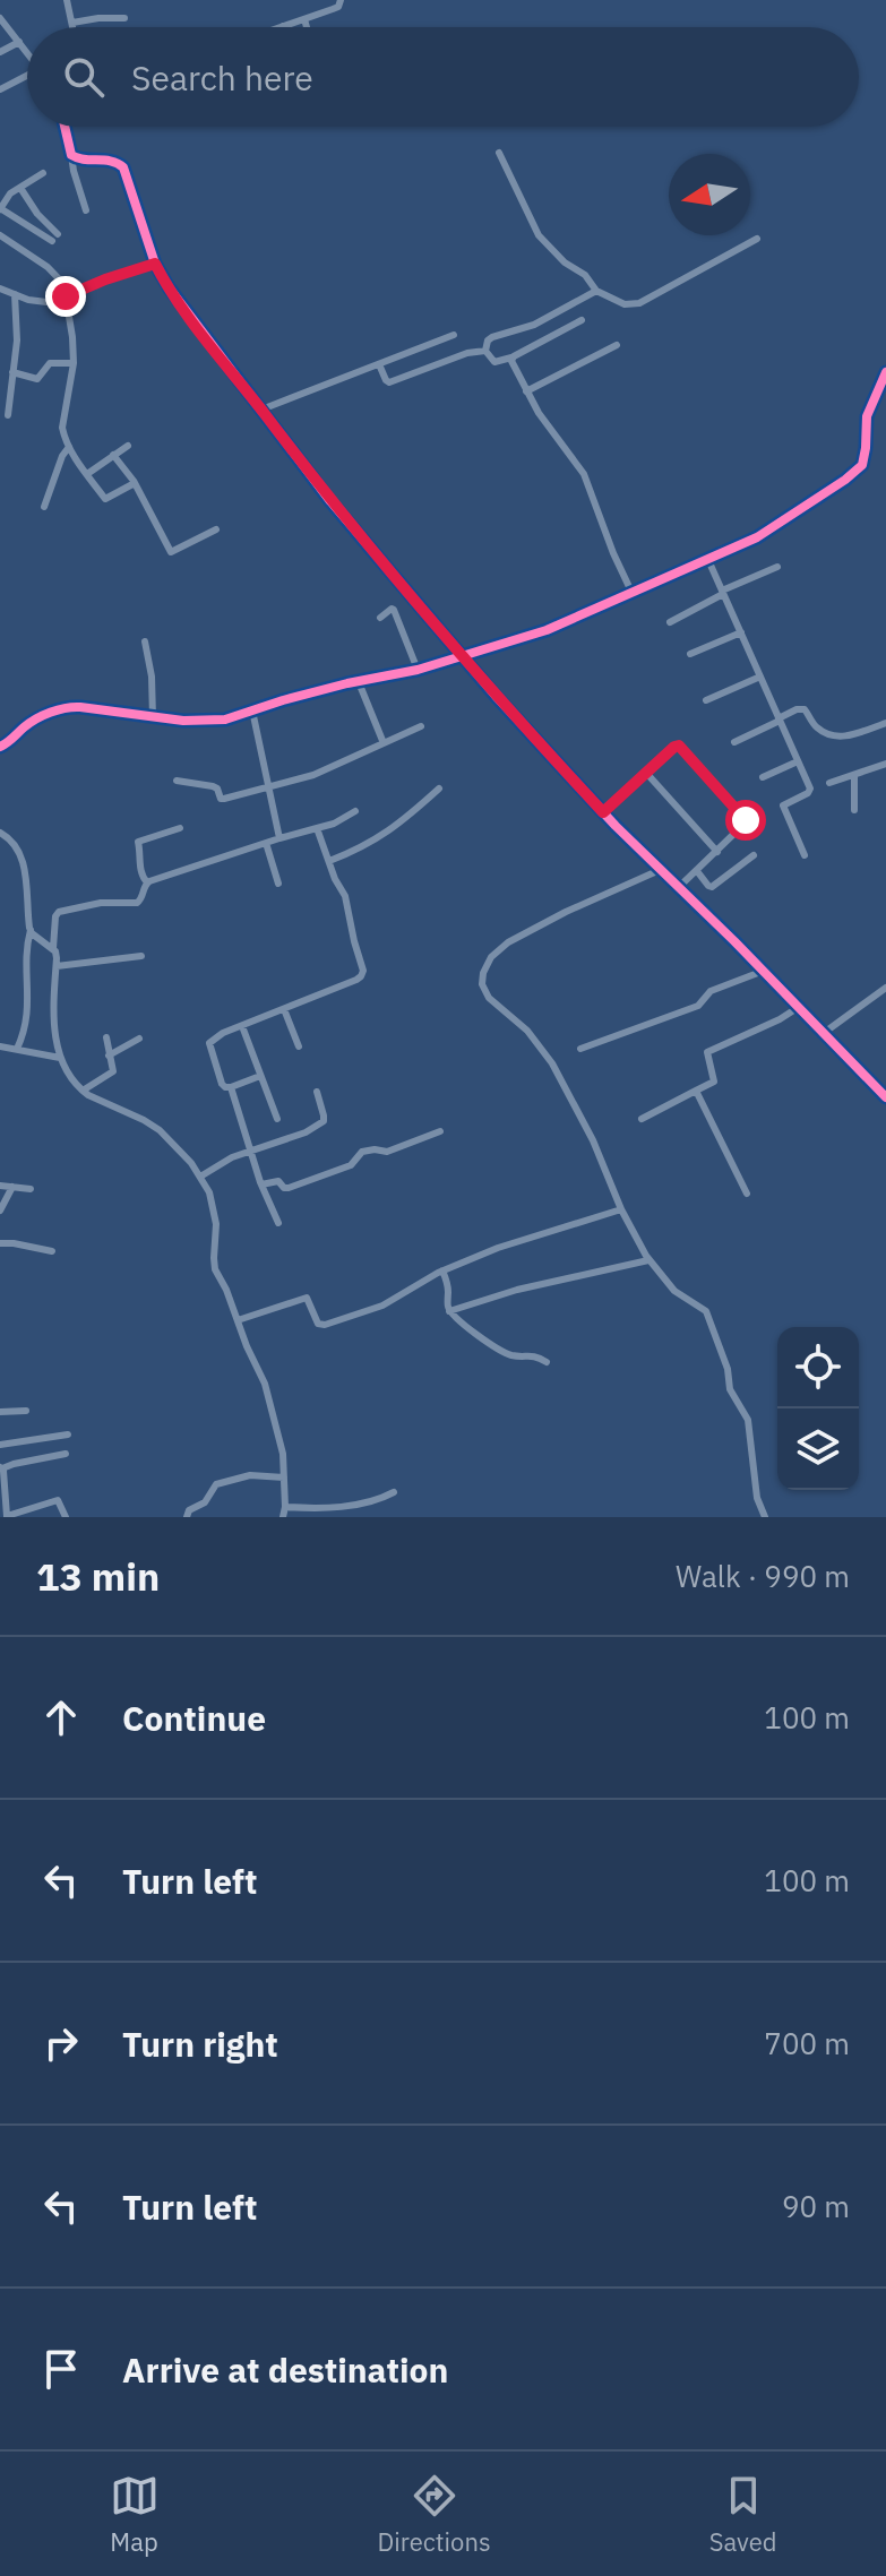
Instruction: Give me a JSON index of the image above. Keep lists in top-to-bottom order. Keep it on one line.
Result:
{"north":"left","page":{"search":"Search here","heading":["13 min","Walk · 990 m"],"list":[["Continue","100 m"],["Turn left","100 m"],["Turn right","700 m"],["Turn left","90 m"],"Arrive at destination"],"nav":["Map","Directions","Saved"]}}
